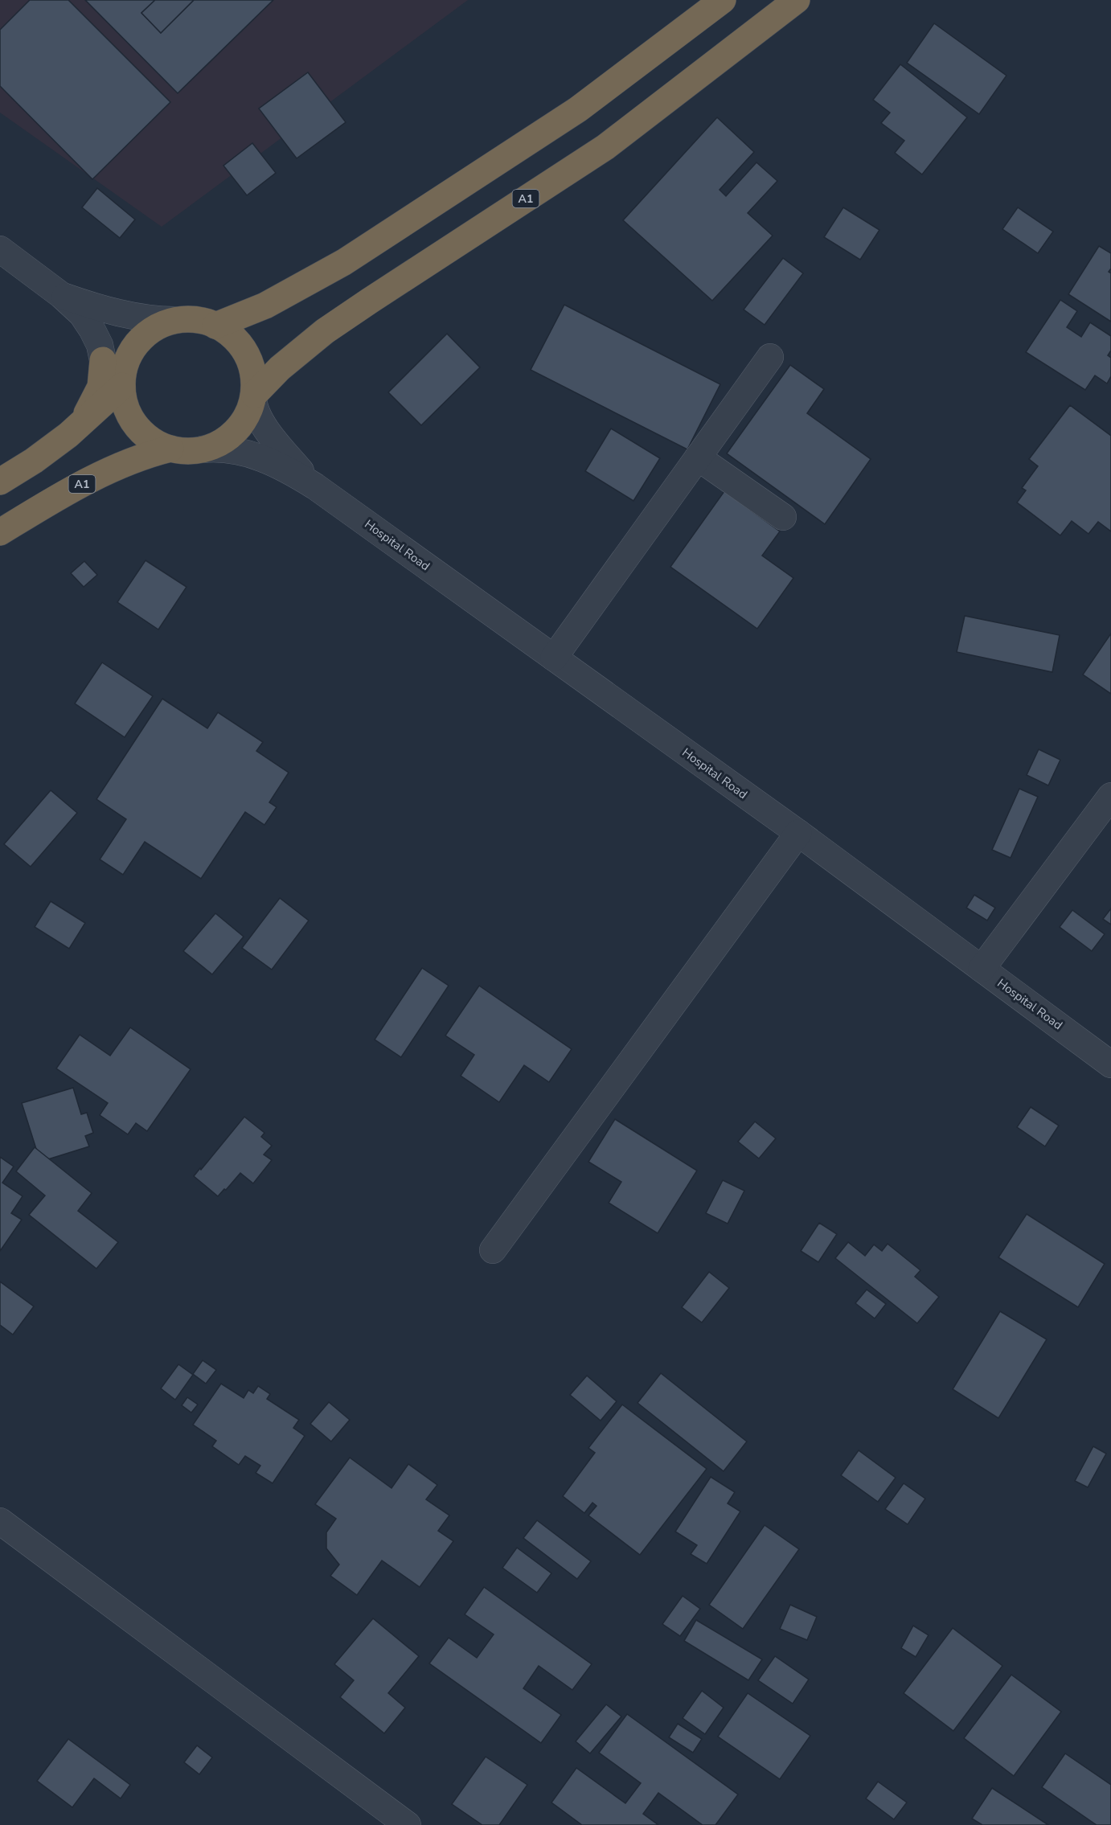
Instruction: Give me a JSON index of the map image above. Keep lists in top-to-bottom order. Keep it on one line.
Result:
{"streets":{"highway":["A1"],"street":["Hospital Road"]}}
